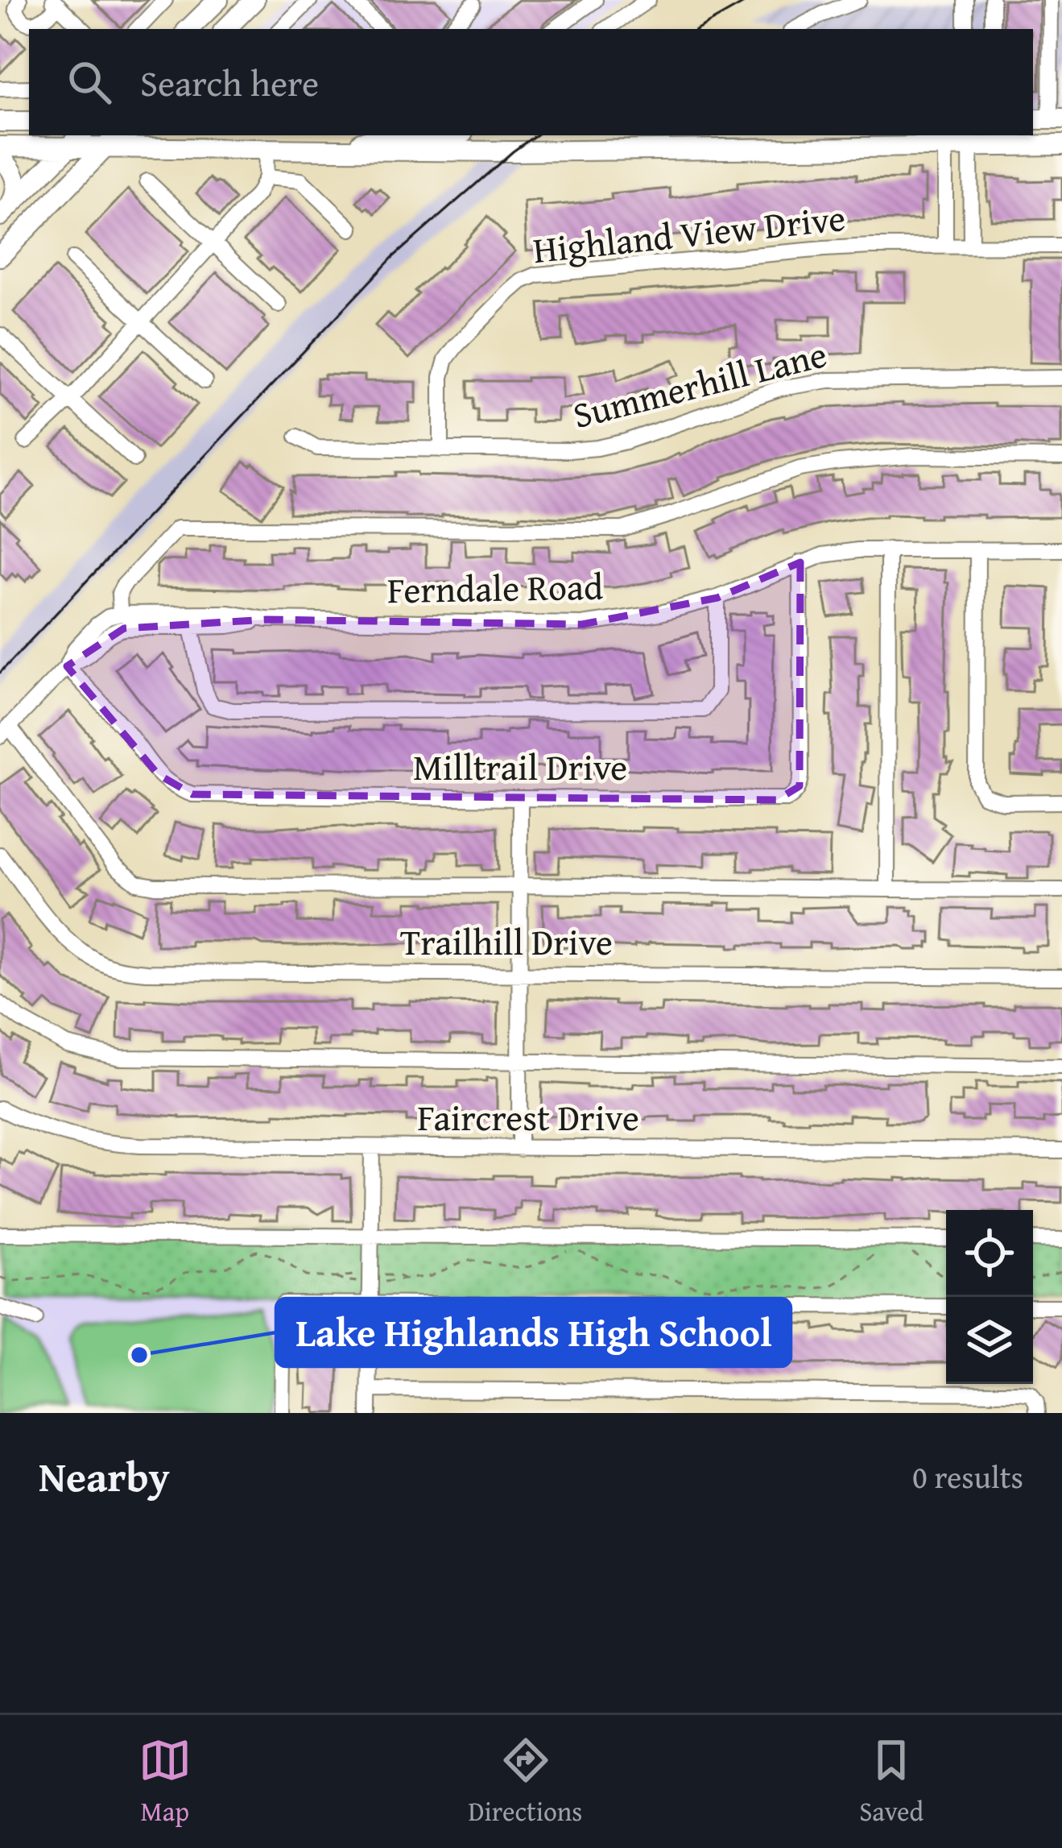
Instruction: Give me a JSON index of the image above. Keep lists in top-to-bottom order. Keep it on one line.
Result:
{"streets":{"street":["Highland View Drive","Summerhill Lane","Ferndale Road","Milltrail Drive","Trailhill Drive","Faircrest Drive"]},"crossings":[["Highland View Drive","Summerhill Lane"],["Ferndale Road","Milltrail Drive"]],"places":["Lake Highlands High School"],"page":{"search":"Search here","heading":["Nearby","0 results"],"nav":["Map","Directions","Saved"]}}
